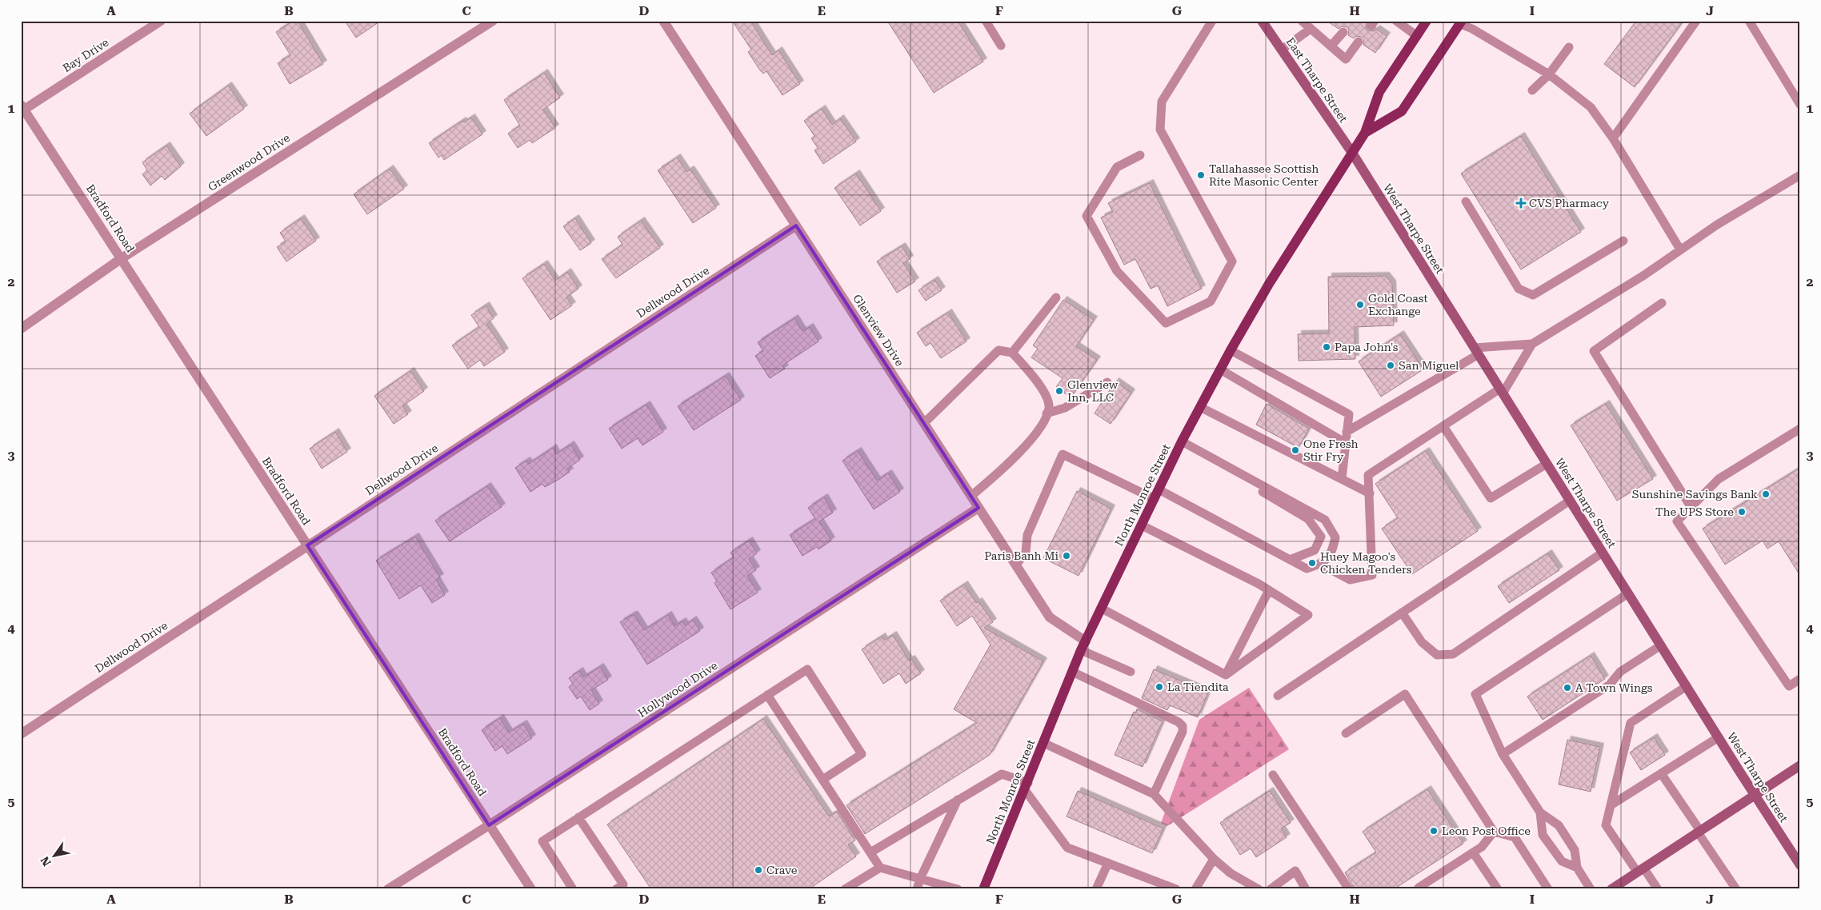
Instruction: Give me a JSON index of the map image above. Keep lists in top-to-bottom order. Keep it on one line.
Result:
{"streets":{"main road":["East Tharpe Street","West Tharpe Street","North Monroe Street"],"street":["Bay Drive","Greenwood Drive","Bradford Road","Dellwood Drive","Glenview Drive","Hollywood Drive"]},"crossings":[["Bay Drive","Bradford Road"],["East Tharpe Street","West Tharpe Street"],["East Tharpe Street","North Monroe Street"],["Greenwood Drive","Bradford Road"],["Bradford Road","Dellwood Drive"],["Bradford Road","Hollywood Drive"],["West Tharpe Street","North Monroe Street"],["Dellwood Drive","Glenview Drive"],["Glenview Drive","North Monroe Street"],["Glenview Drive","Hollywood Drive"]],"places":{"other":["Tallahassee Scottish Rite Masonic Center","Gold Coast Exchange","Papa John's","San Miguel","Glenview Inn, LLC","One Fresh Stir Fry","Sunshine Savings Bank","The UPS Store","Paris Banh Mi","Huey Magoo's Chicken Tenders","La Tiendita","A Town Wings","Leon Post Office","Crave"],"health":["CVS Pharmacy"]},"north":"bottom left","grid":{"columns":["A","B","C","D","E","F","G","H","I","J"],"rows":["1","2","3","4","5"]}}
